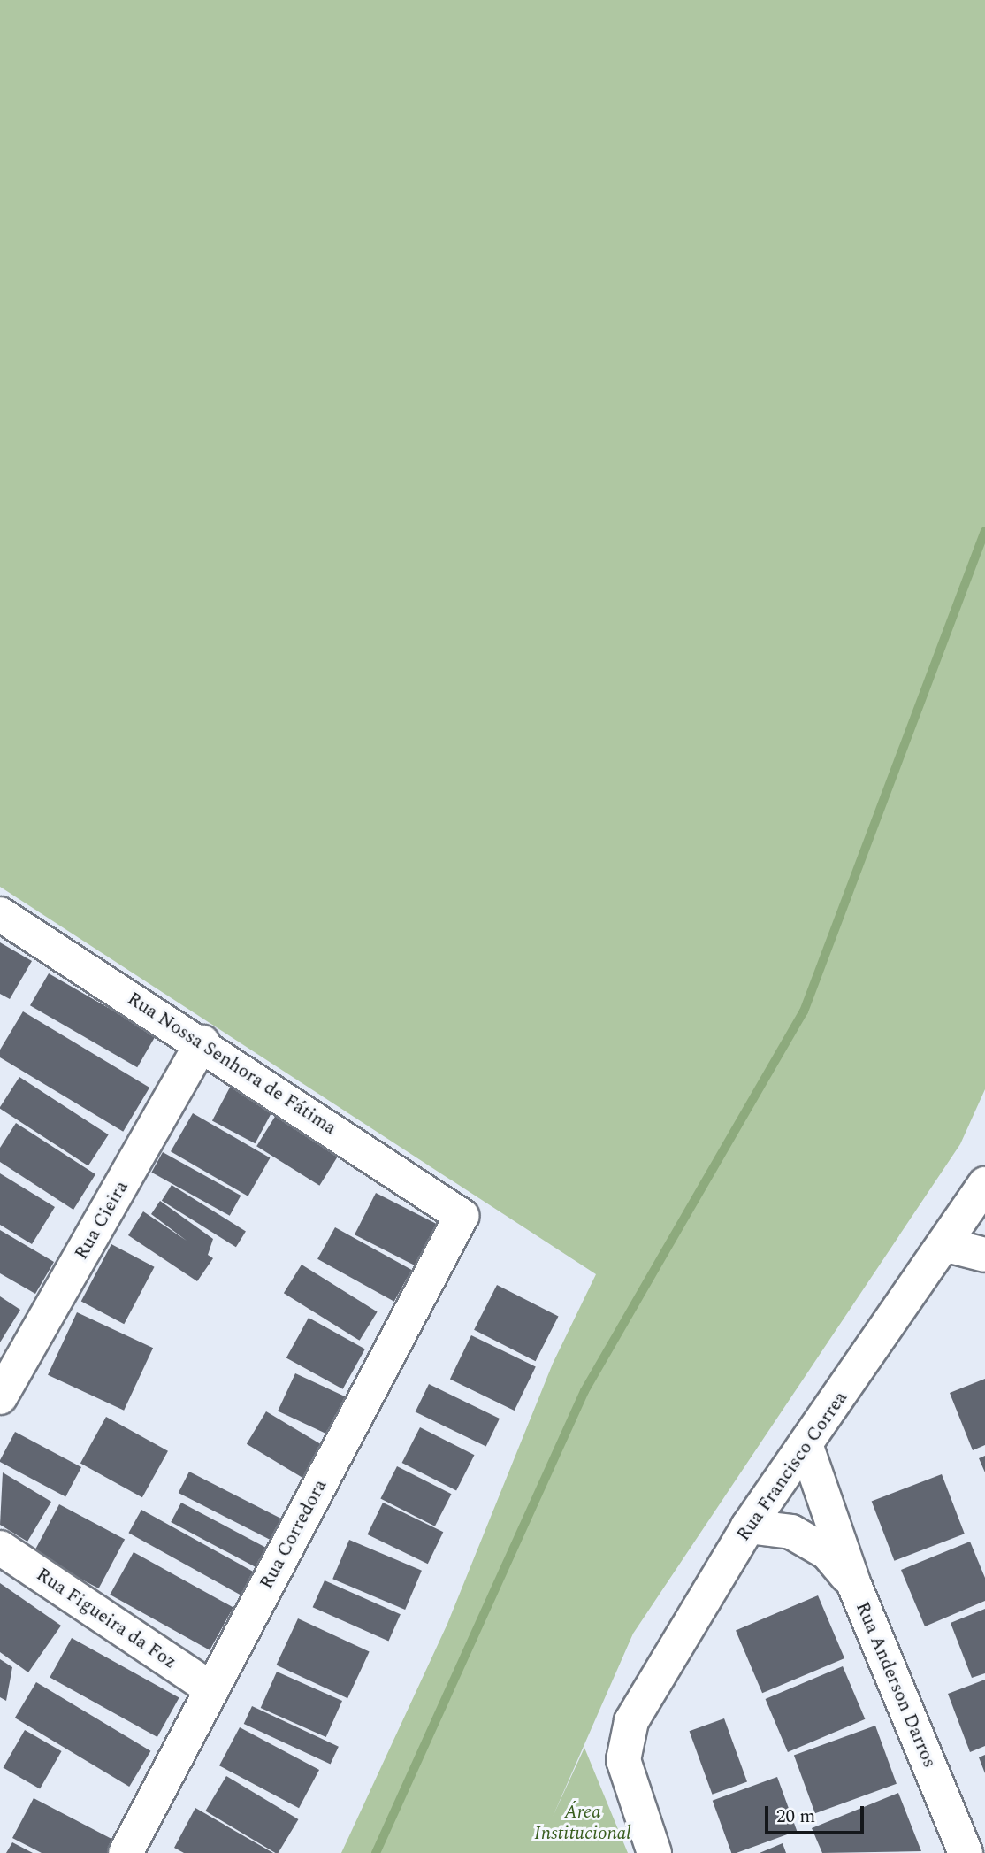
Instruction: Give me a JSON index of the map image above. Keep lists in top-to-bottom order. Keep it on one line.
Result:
{"streets":{"street":["Rua Nossa Senhora de Fátima","Rua Cieira","Rua Francisco Correa","Rua Corredora","Rua Figueira da Foz","Rua Anderson Darros"]},"crossings":[["Rua Nossa Senhora de Fátima","Rua Cieira"],["Rua Nossa Senhora de Fátima","Rua Corredora"],["Rua Francisco Correa","Rua Anderson Darros"],["Rua Corredora","Rua Figueira da Foz"]],"parks":["Área Institucional"],"scale_bar":"20 m"}
